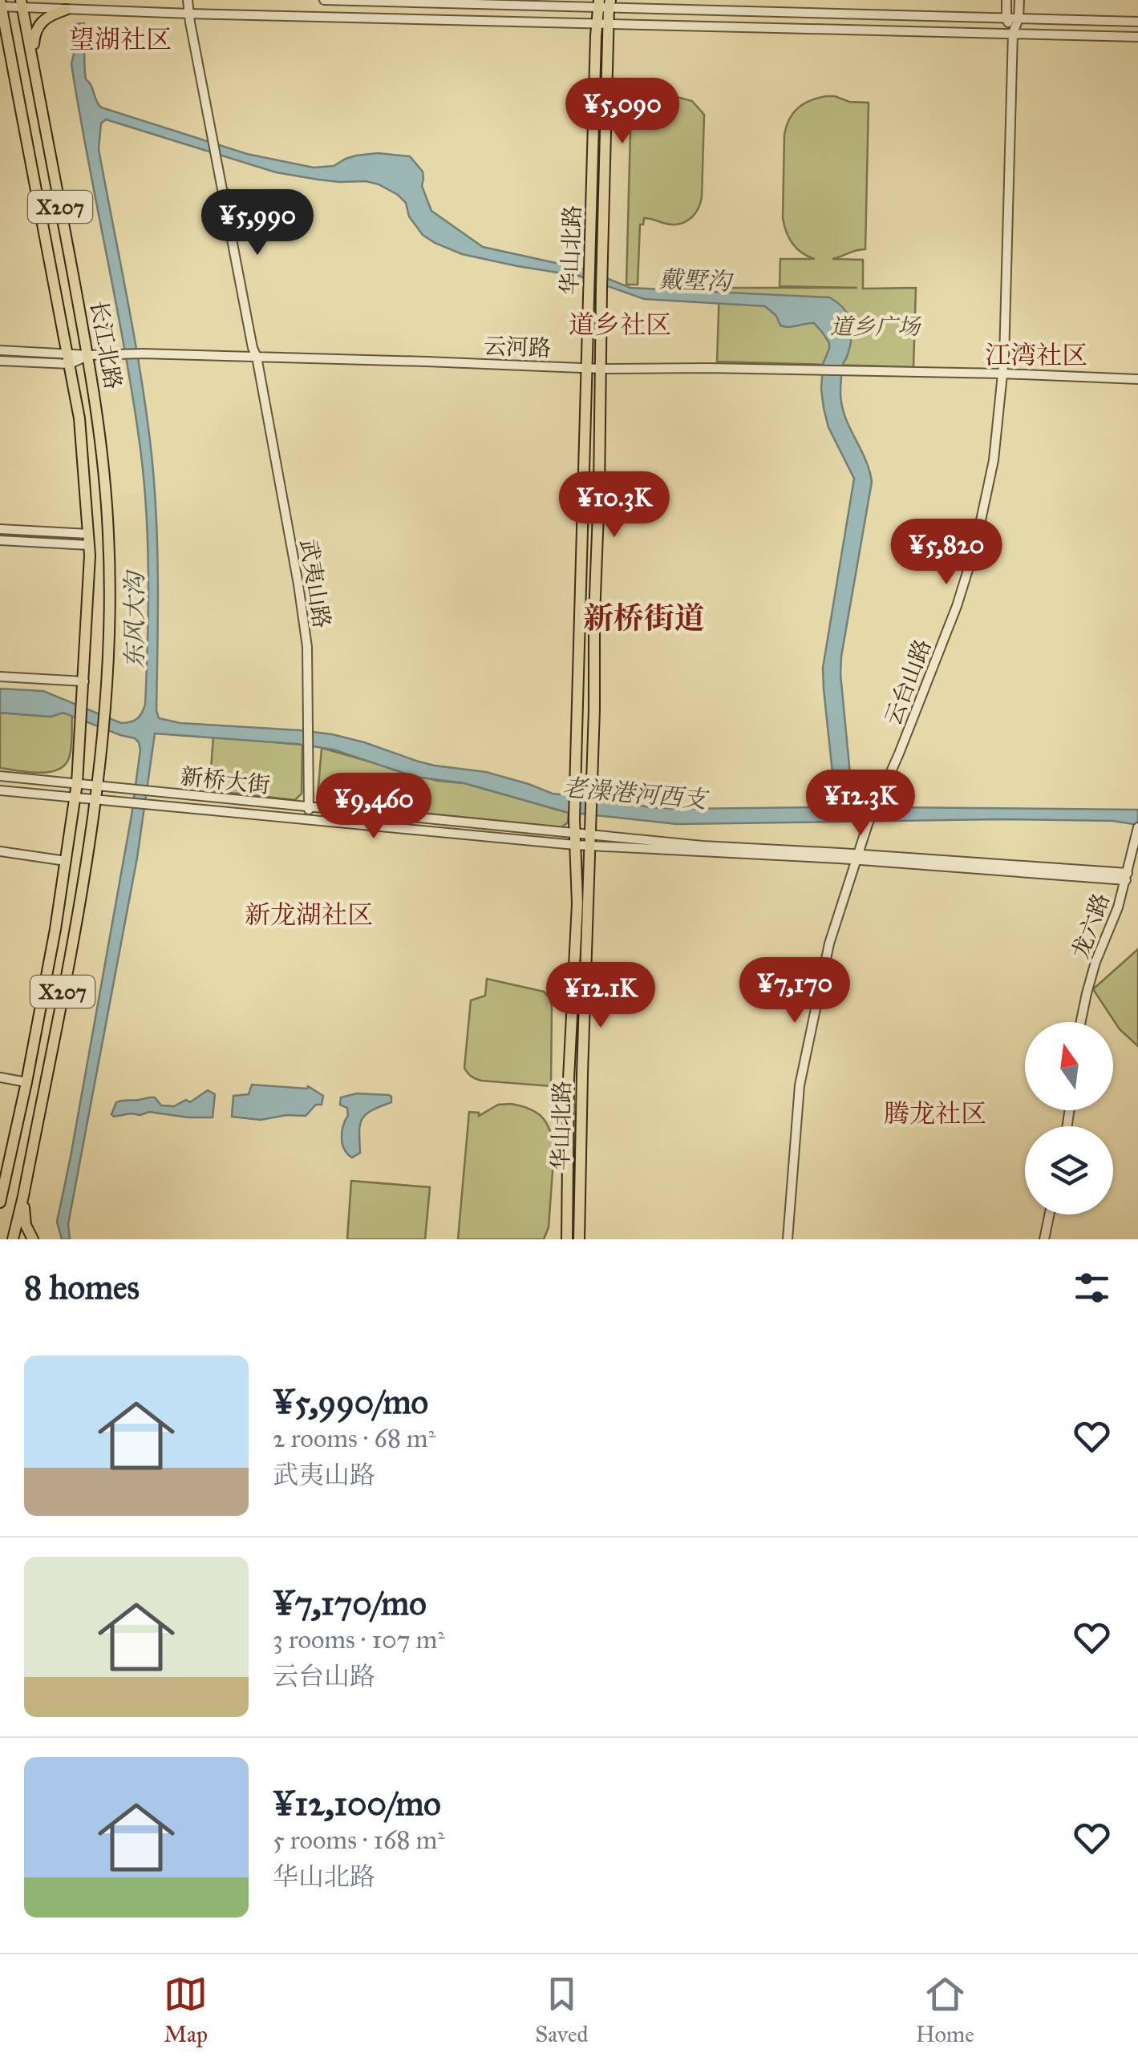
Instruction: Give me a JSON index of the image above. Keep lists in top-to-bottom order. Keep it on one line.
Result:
{"streets":{"main road":["X207","华山北路","长江北路"],"street":["云河路","武夷山路","云台山路","新桥大街","龙六路"]},"crossings":[["X207","长江北路"],["X207","新桥大街"],["华山北路","云河路"],["华山北路","新桥大街"],["长江北路","云河路"],["长江北路","新桥大街"],["云河路","武夷山路"],["云河路","云台山路"],["武夷山路","新桥大街"],["云台山路","新桥大街"],["新桥大街","龙六路"]],"districts":["望湖社区","道乡社区","江湾社区","新桥街道","新龙湖社区","腾龙社区"],"water":["戴墅沟","东风大沟","老澡港河西支"],"parks":["道乡广场"],"north":"top","page":{"price":["¥5,090","¥5,990","¥10.3K","¥5,820","¥12.3K","¥9,460","¥7,170","¥12.1K"],"heading":"8 homes","list":[{"name":"¥5,990/mo","note":"2 rooms · 68 m² · 武夷山路"},{"name":"¥7,170/mo","note":"3 rooms · 107 m² · 云台山路"},{"name":"¥12,100/mo","note":"5 rooms · 168 m² · 华山北路"}],"tabs":["Map","Saved","Home"]}}
